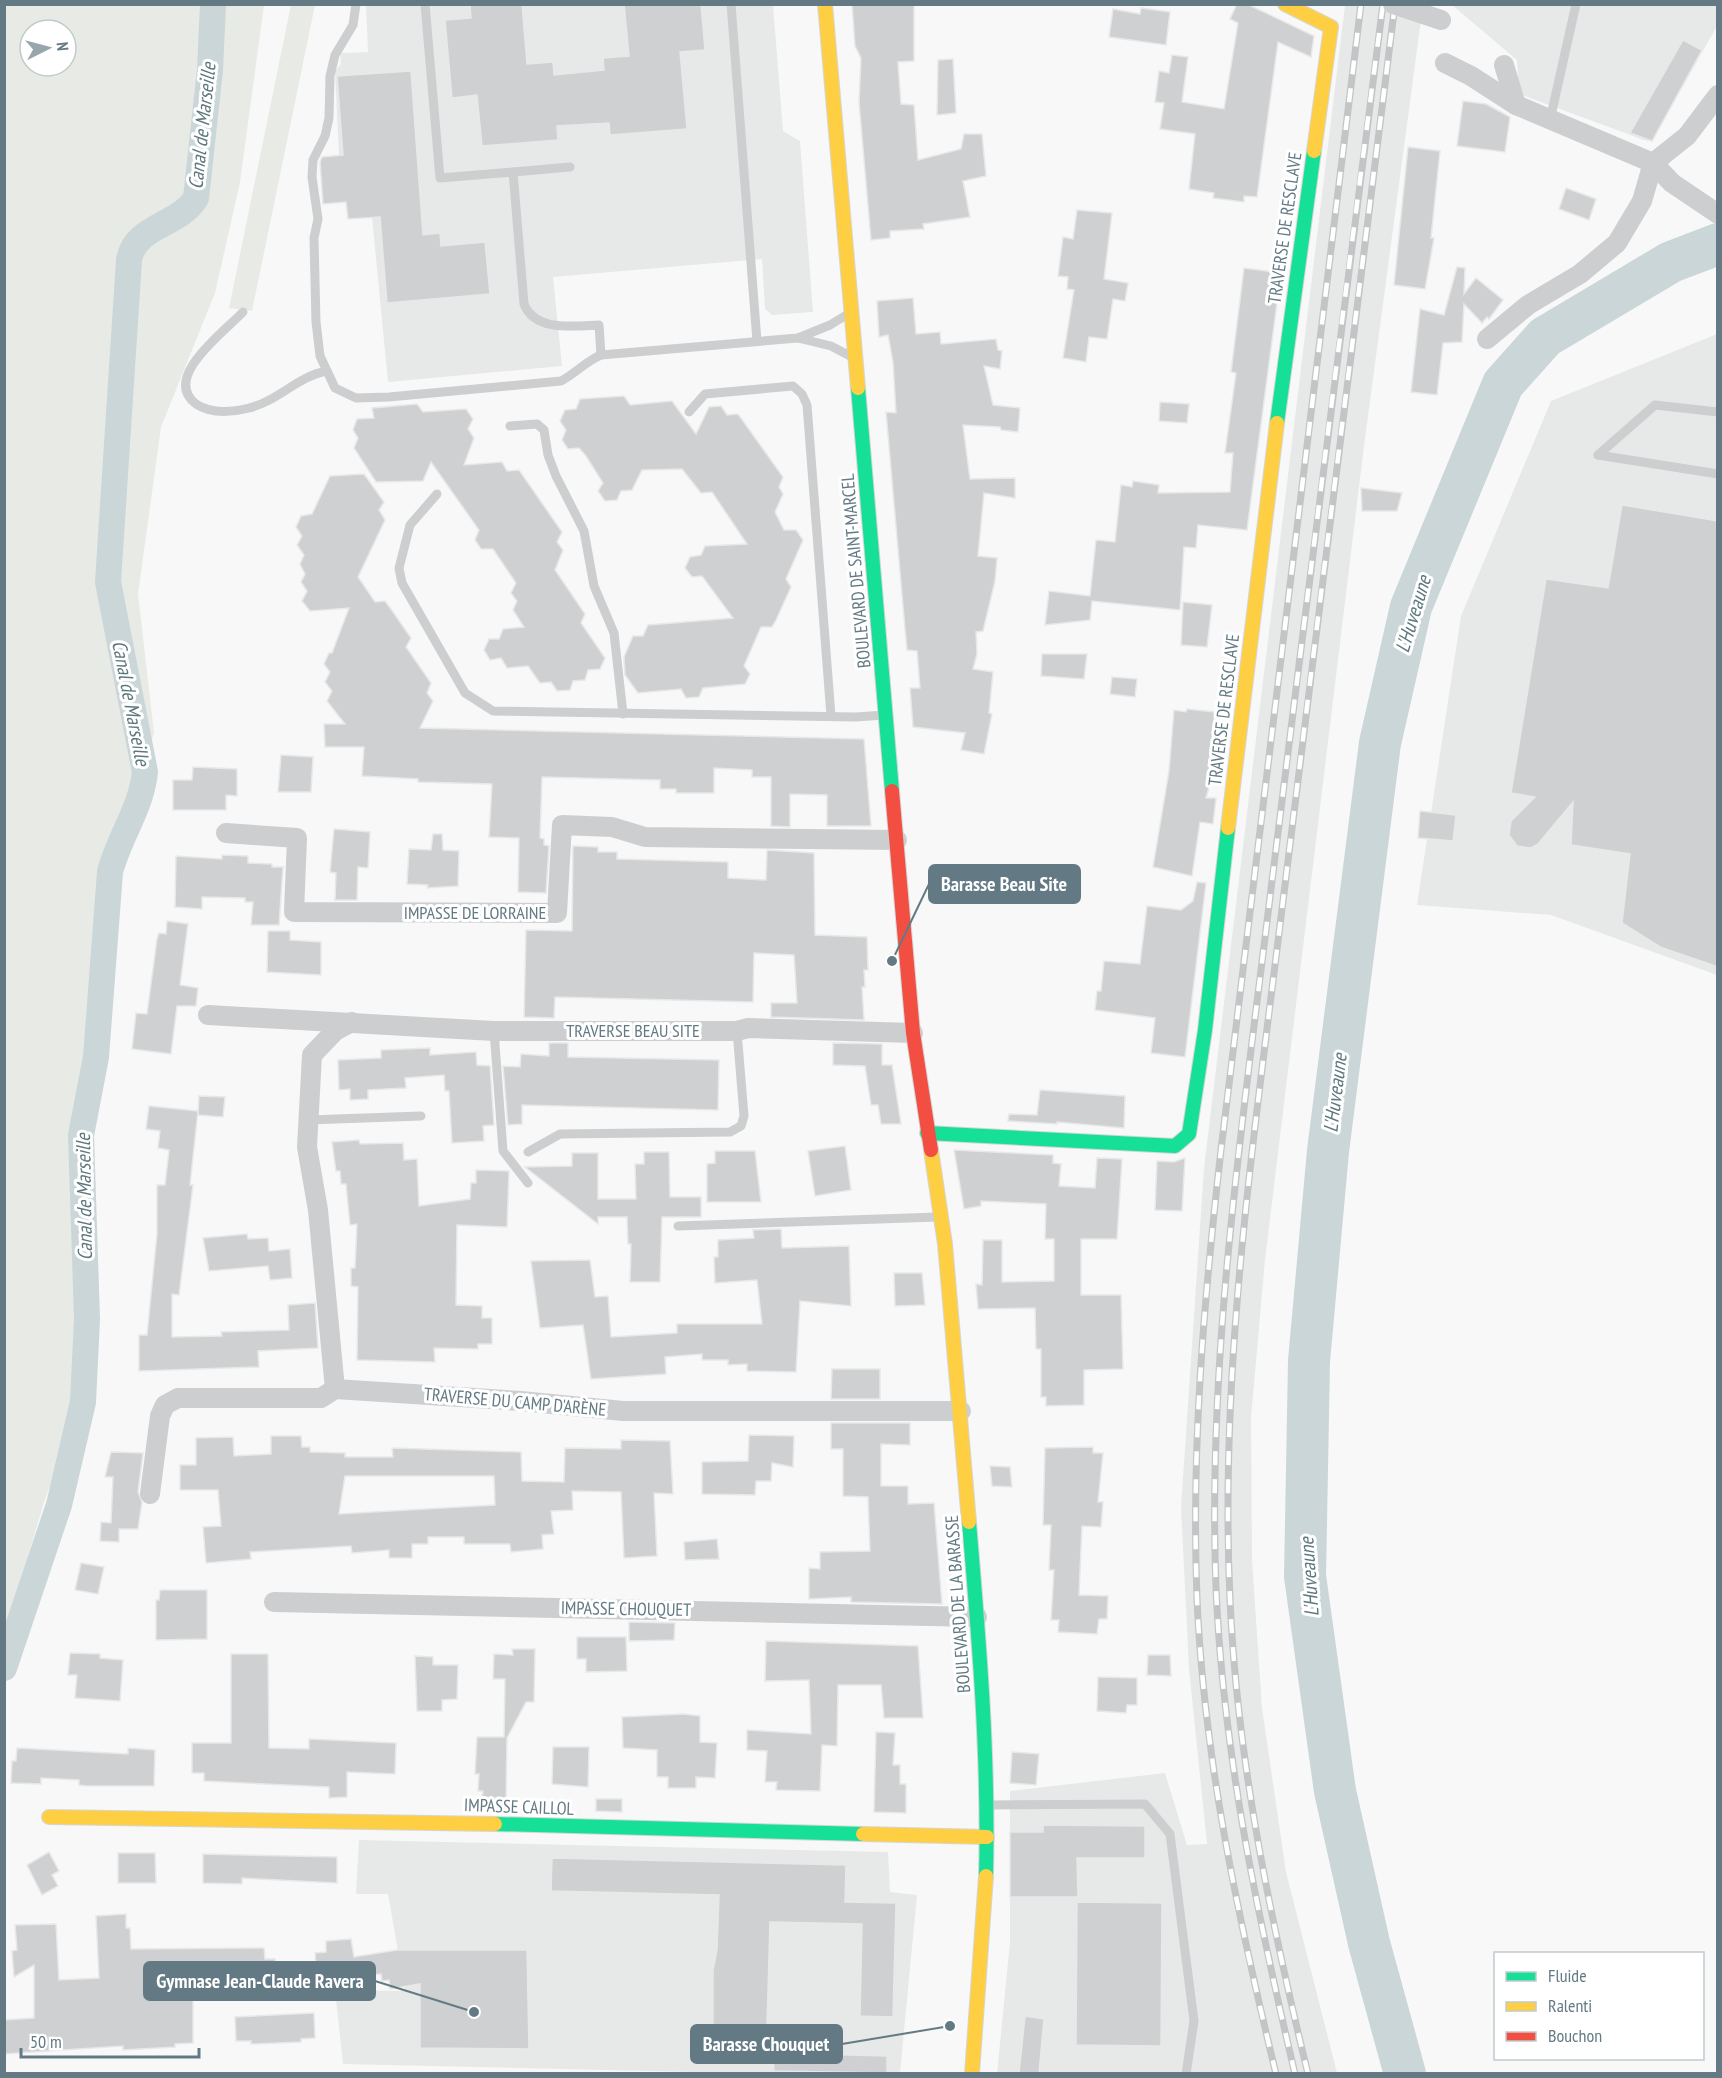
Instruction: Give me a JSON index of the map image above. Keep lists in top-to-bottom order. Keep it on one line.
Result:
{"streets":{"street":["TRAVERSE DE RESCLAVE","BOULEVARD DE SAINT-MARCEL","IMPASSE DE LORRAINE","TRAVERSE BEAU SITE","TRAVERSE DU CAMP D'ARÈNE","BOULEVARD DE LA BARASSE","IMPASSE CHOUQUET","IMPASSE CAILLOL"]},"crossings":[["TRAVERSE DE RESCLAVE","BOULEVARD DE SAINT-MARCEL"],["TRAVERSE DE RESCLAVE","BOULEVARD DE LA BARASSE"],["BOULEVARD DE SAINT-MARCEL","IMPASSE DE LORRAINE"],["BOULEVARD DE SAINT-MARCEL","TRAVERSE BEAU SITE"],["BOULEVARD DE SAINT-MARCEL","BOULEVARD DE LA BARASSE"],["TRAVERSE DU CAMP D'ARÈNE","BOULEVARD DE LA BARASSE"],["BOULEVARD DE LA BARASSE","IMPASSE CHOUQUET"],["BOULEVARD DE LA BARASSE","IMPASSE CAILLOL"]],"water":["Canal de Marseille","L'Huveaune"],"places":["Barasse Beau Site","Gymnase Jean-Claude Ravera","Barasse Chouquet"],"legend":["Fluide","Ralenti","Bouchon"],"scale_bar":"50 m","north":"right"}
